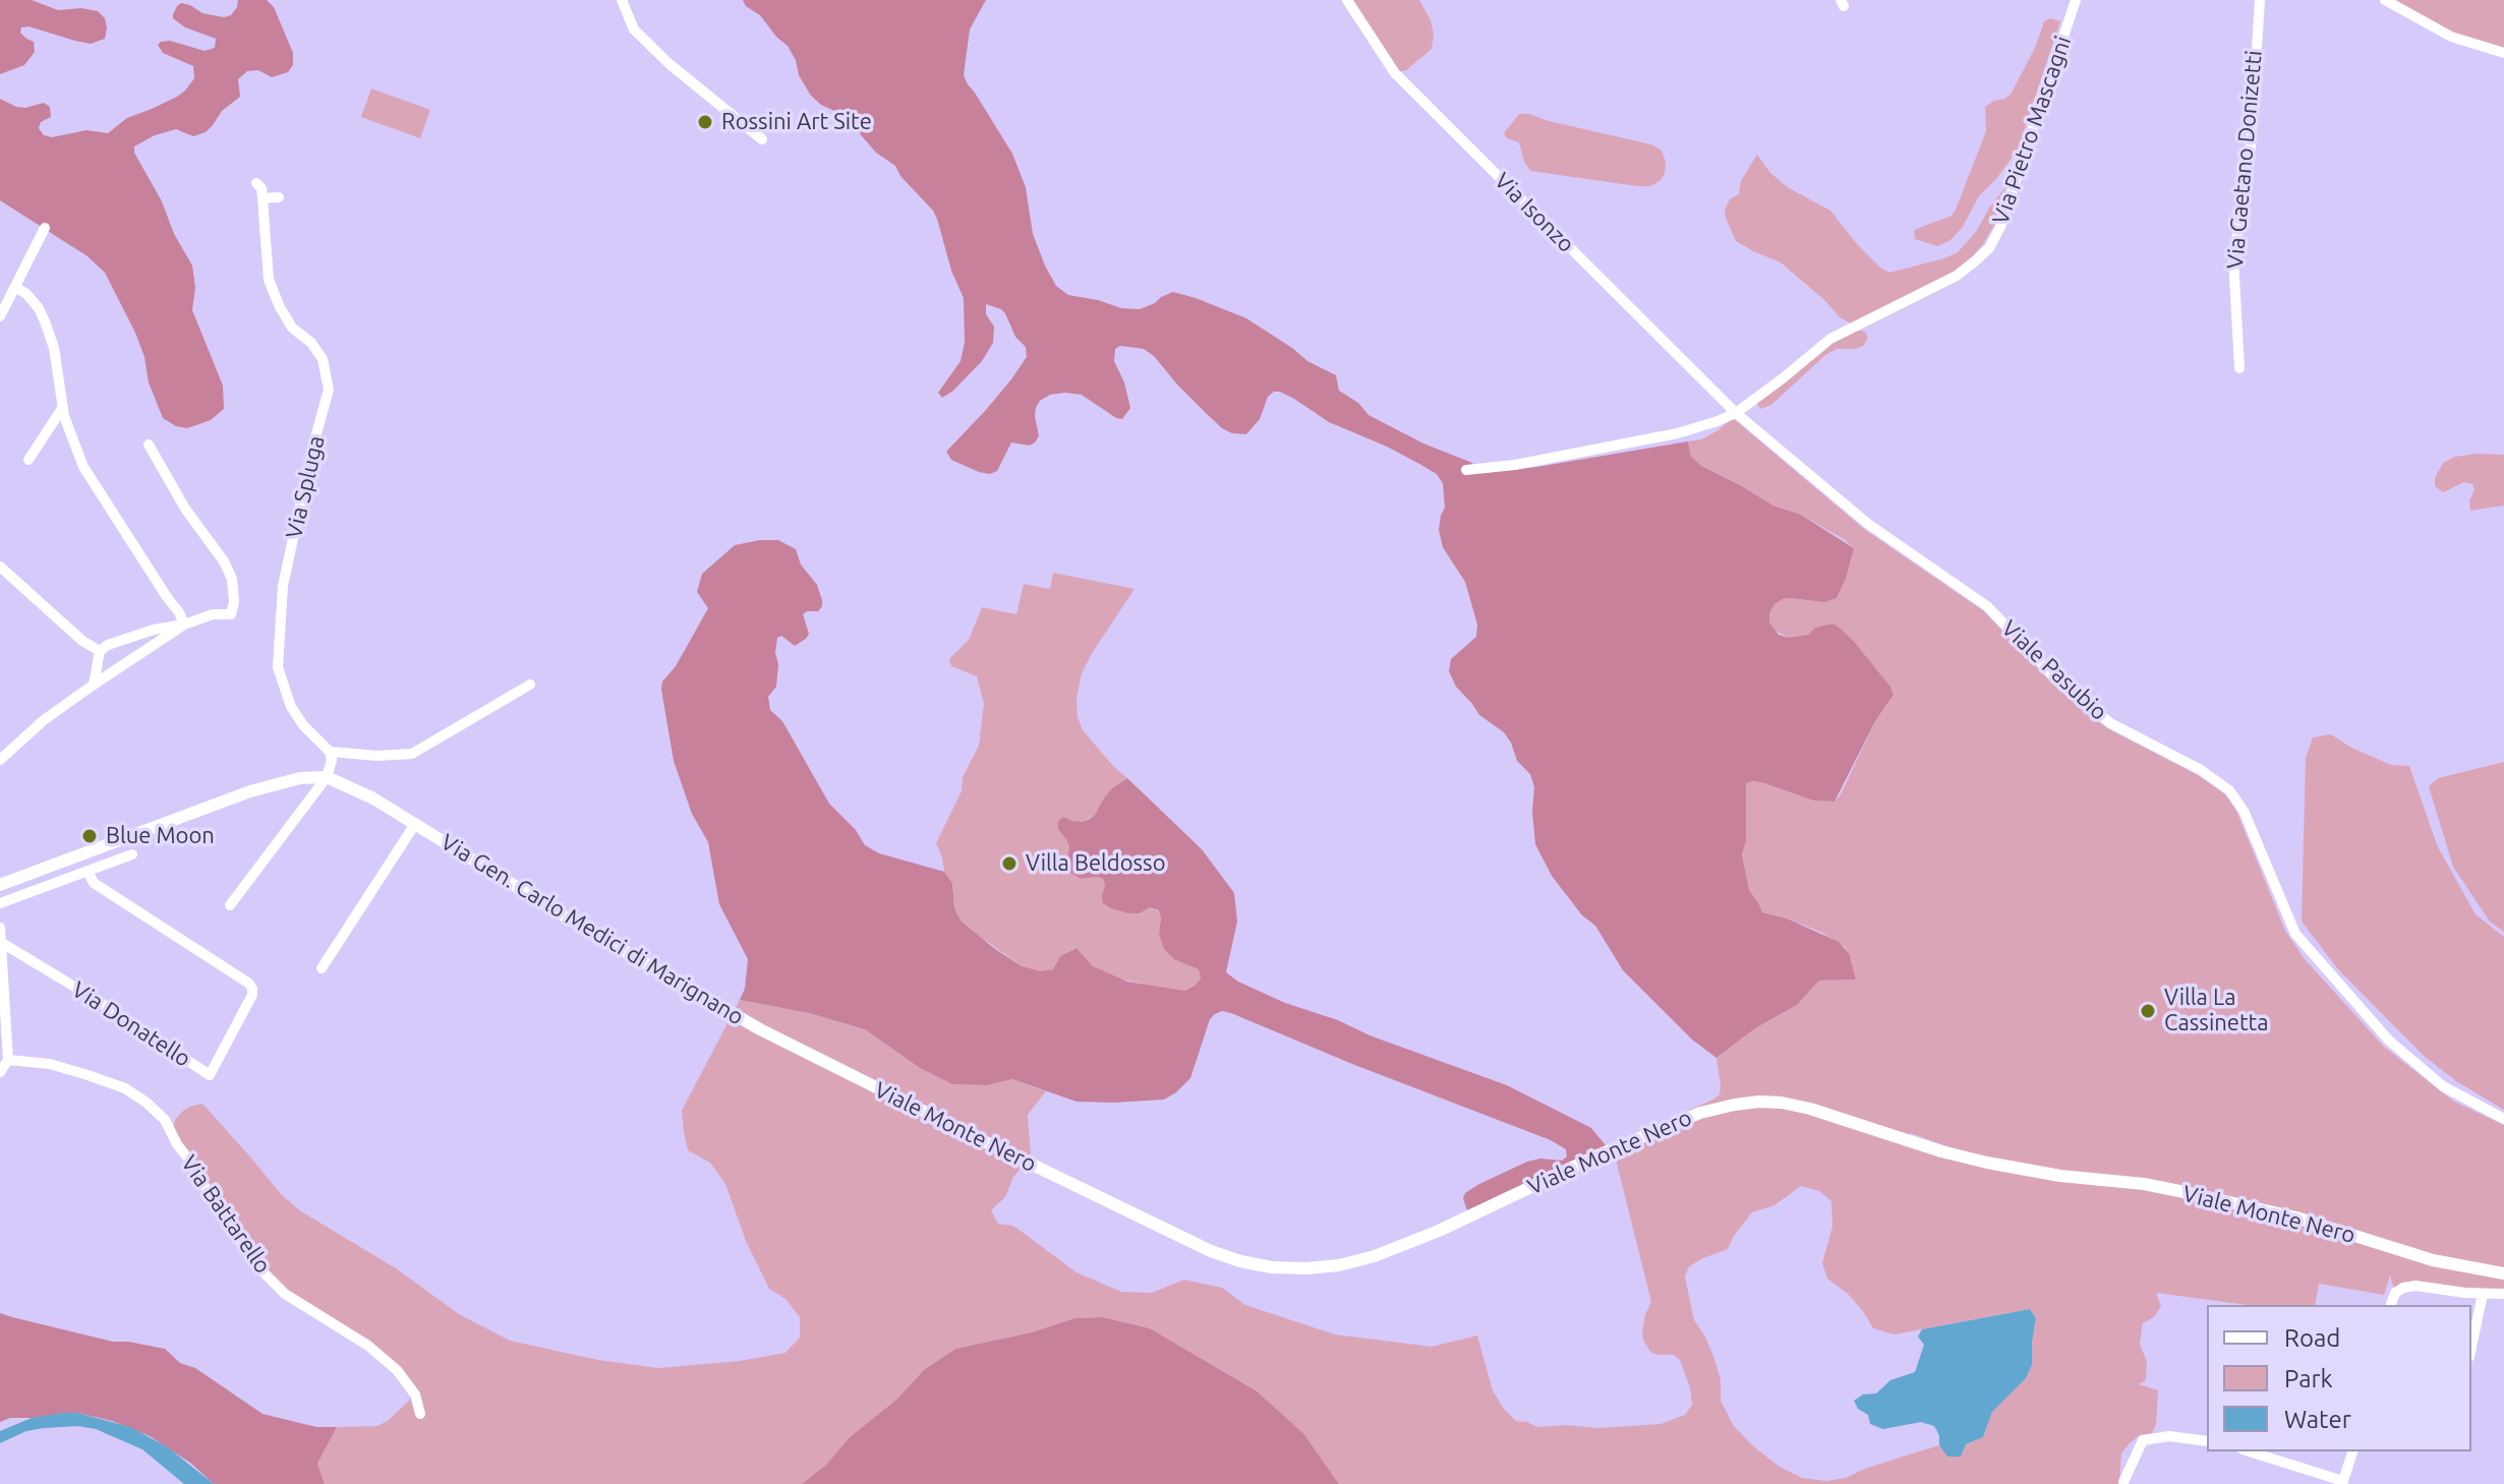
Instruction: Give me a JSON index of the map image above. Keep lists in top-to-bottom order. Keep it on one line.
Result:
{"streets":{"street":["Via Pietro Mascagni","Via Gaetano Donizetti","Via Isonzo","Via Spluga","Viale Pasubio","Via Gen. Carlo Medici di Marignano","Via Donatello","Viale Monte Nero","Via Battarello"]},"crossings":[["Via Pietro Mascagni","Via Isonzo"],["Via Pietro Mascagni","Viale Pasubio"],["Via Isonzo","Viale Pasubio"],["Via Gen. Carlo Medici di Marignano","Viale Monte Nero"]],"places":["Rossini Art Site","Blue Moon","Villa Beldosso","Villa La Cassinetta"],"legend":["Road","Park","Water"]}
